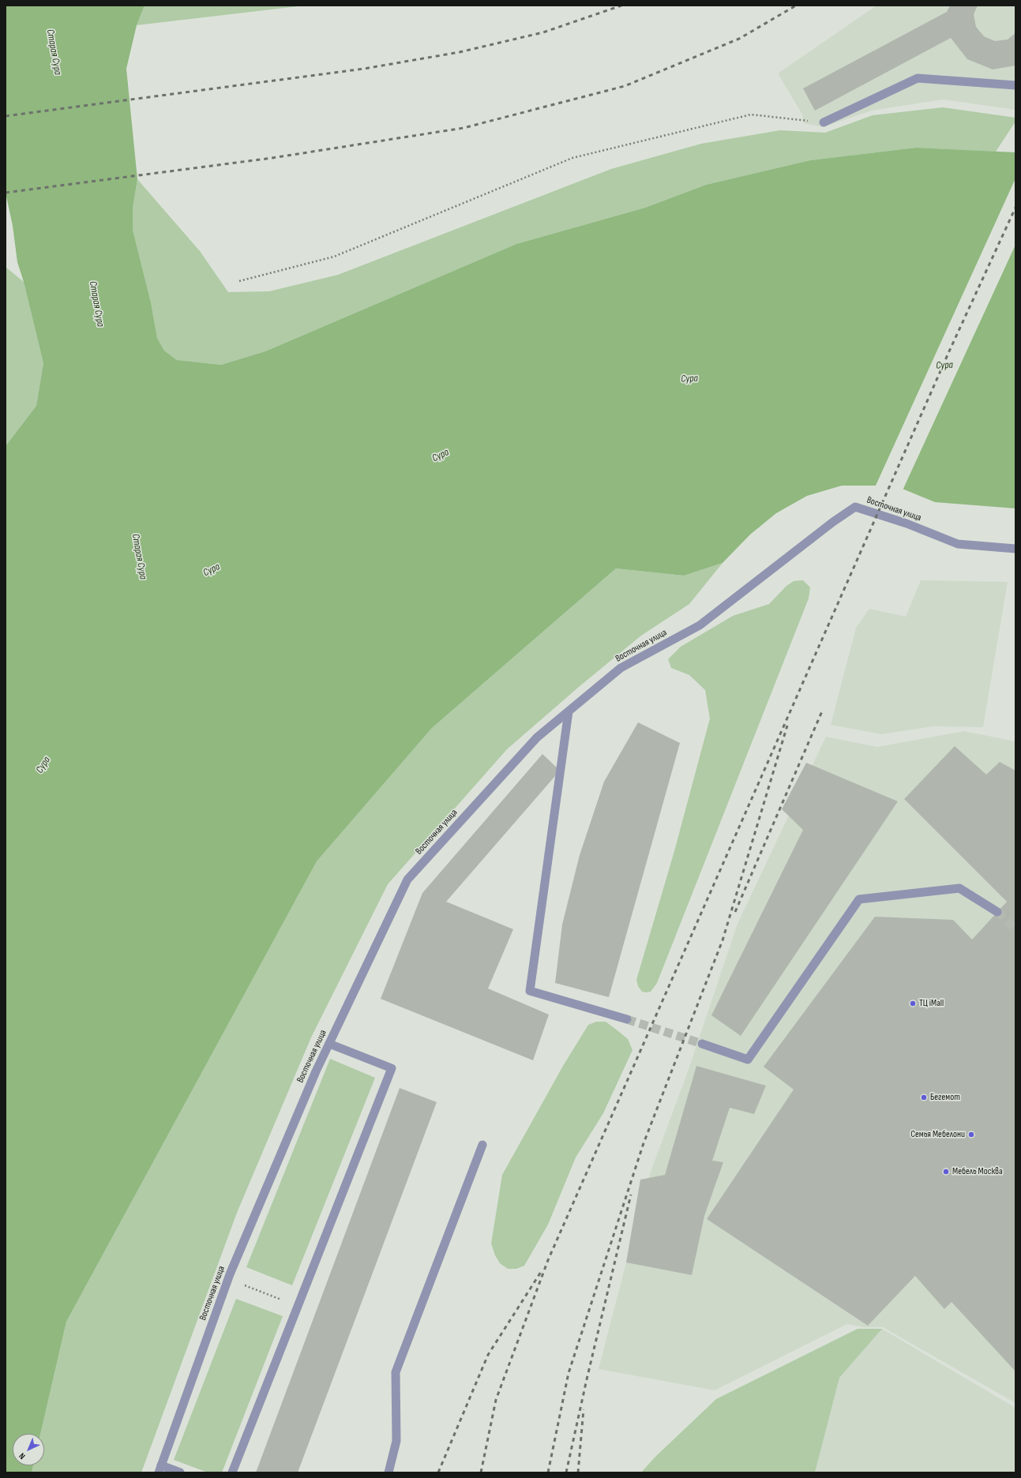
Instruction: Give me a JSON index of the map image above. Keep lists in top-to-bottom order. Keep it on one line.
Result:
{"streets":{"street":["Восточная улица"]},"water":["Старая Сура","Сура"],"places":["ТЦ iMall","Бегемот","Семья Мебелони","Мебель Москва"],"north":"bottom left"}
